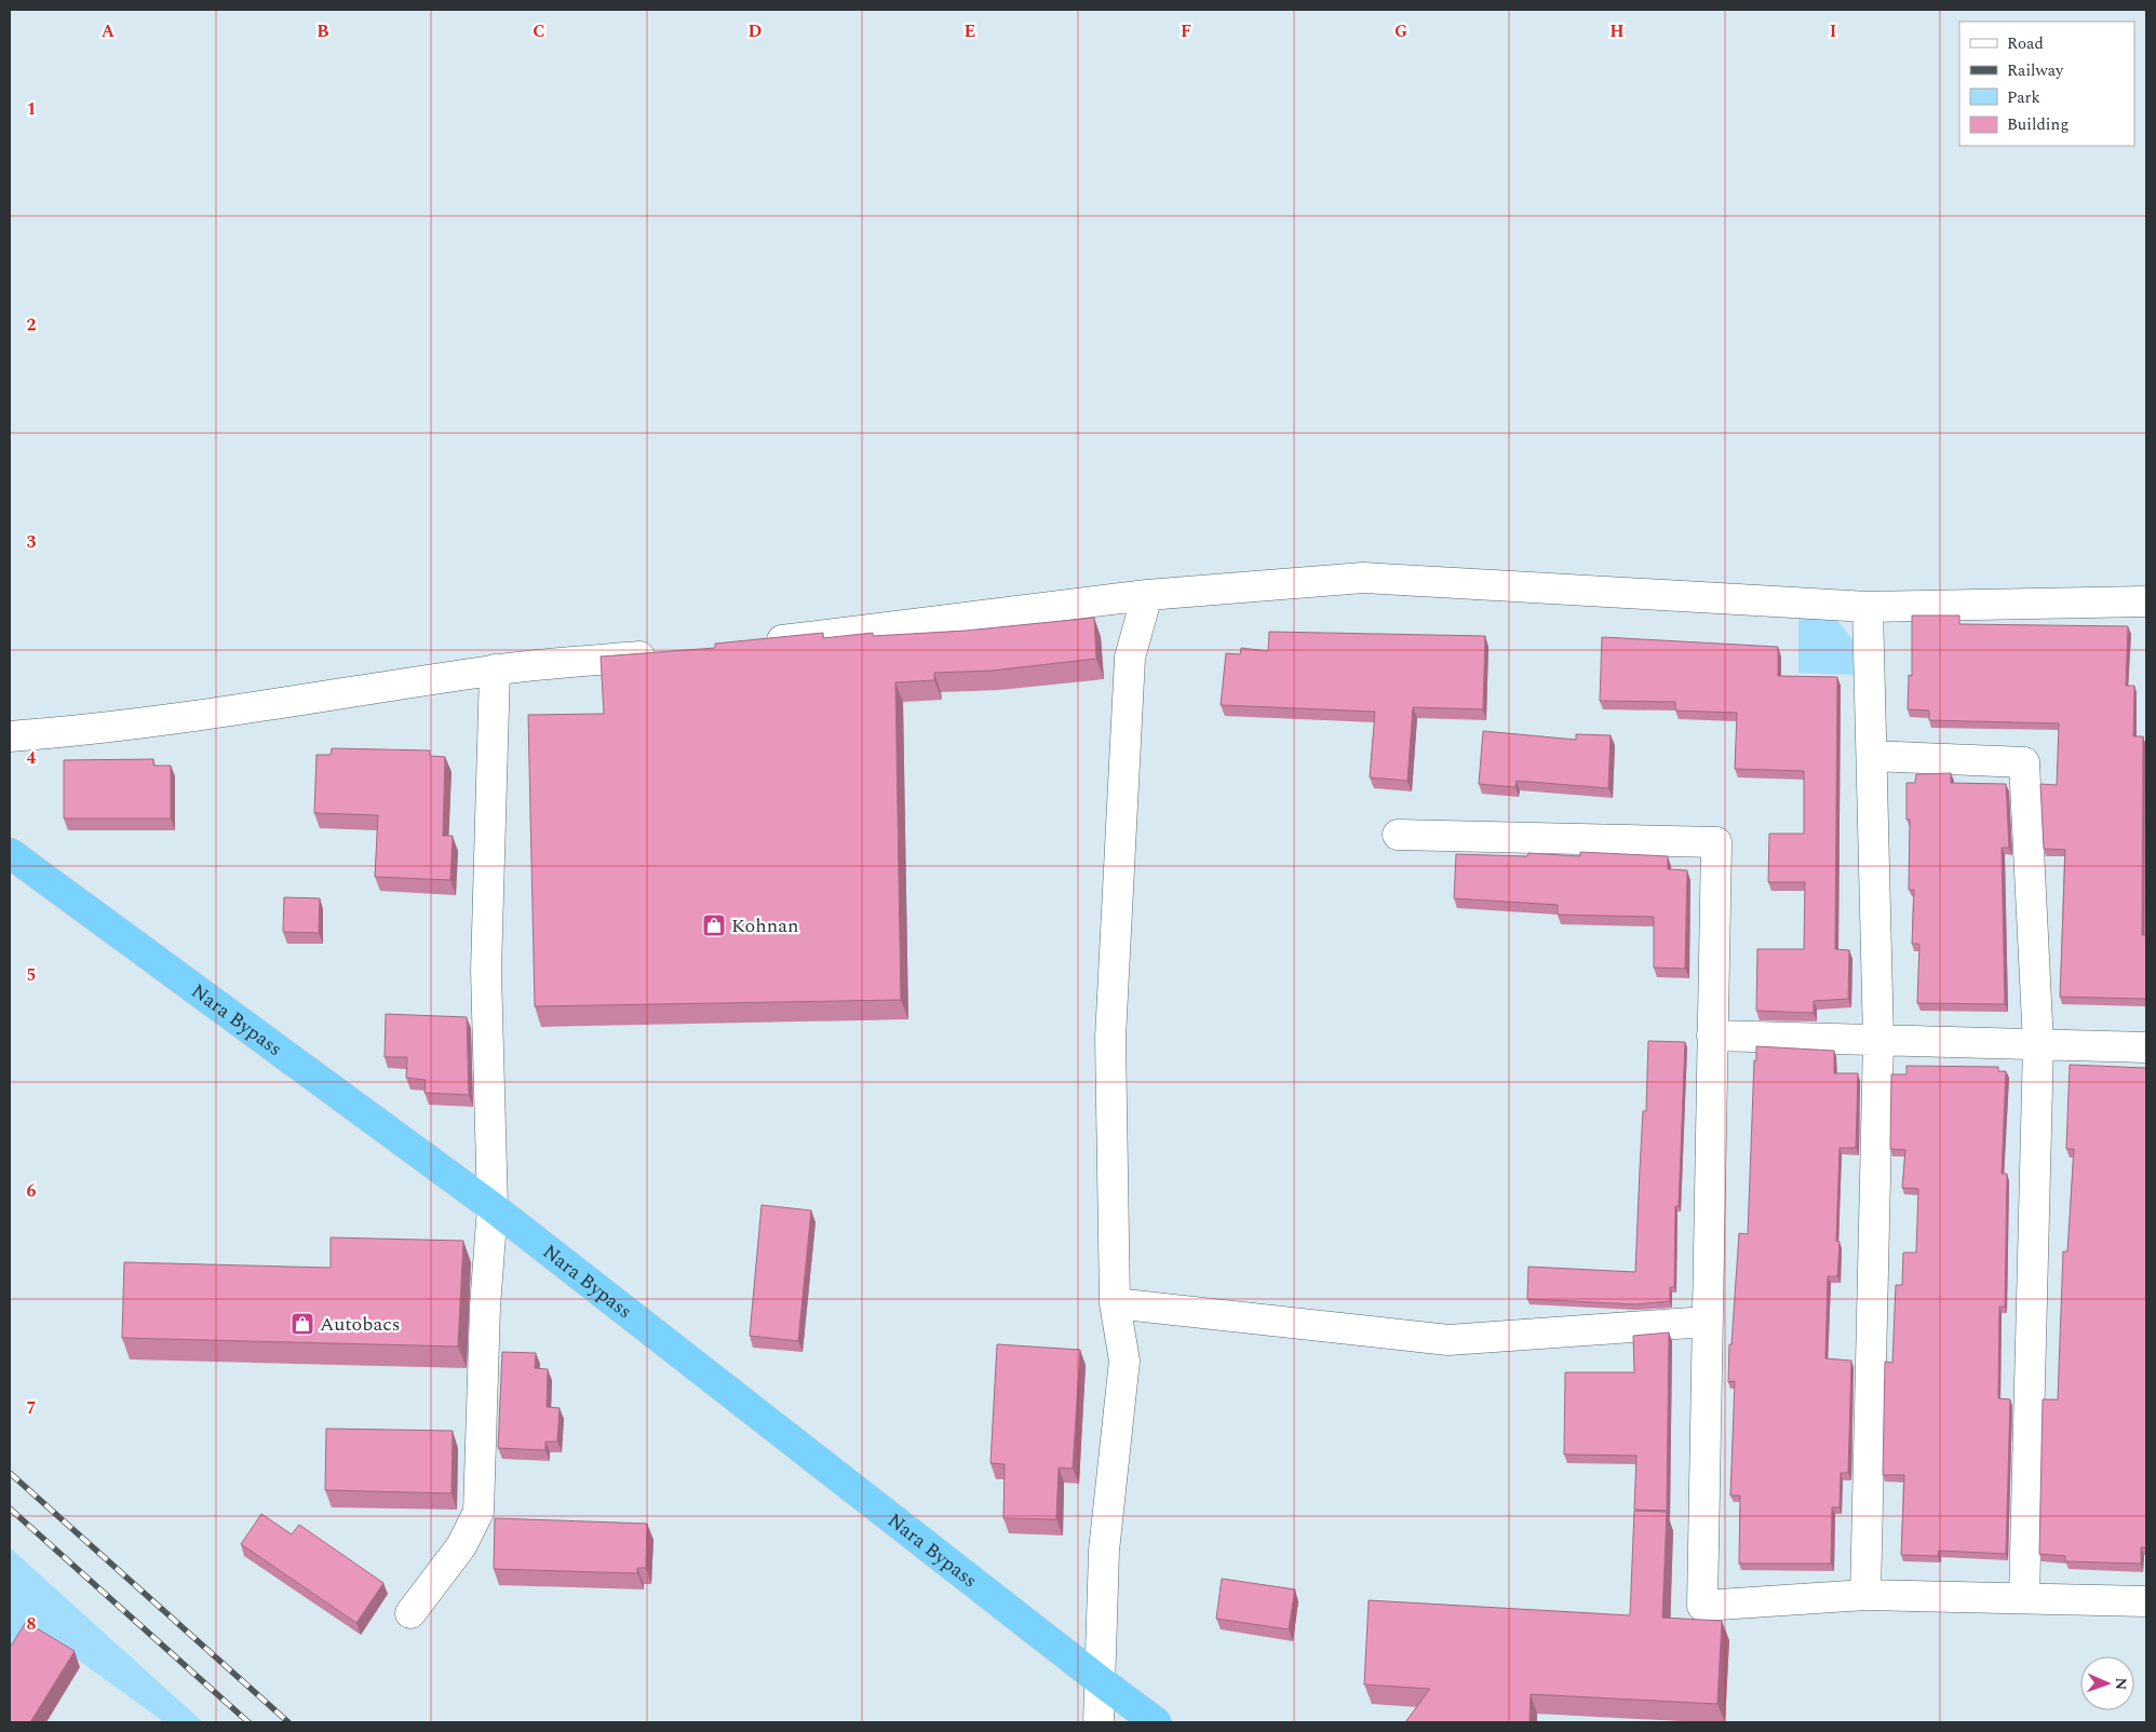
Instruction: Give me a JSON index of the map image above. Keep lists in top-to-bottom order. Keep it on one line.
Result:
{"streets":{"highway":["Nara Bypass"]},"places":{"shop":["Kohnan","Autobacs"]},"legend":["Road","Railway","Park","Building"],"north":"right","grid":{"columns":["A","B","C","D","E","F","G","H","I"],"rows":["1","2","3","4","5","6","7","8"]}}
